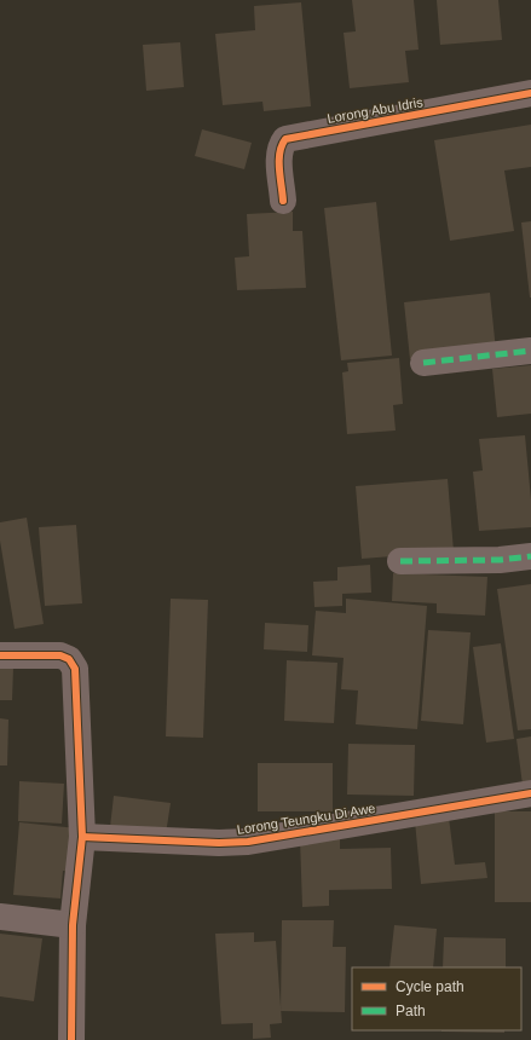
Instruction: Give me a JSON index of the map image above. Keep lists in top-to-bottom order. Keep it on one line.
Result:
{"streets":{"street":["Lorong Abu Idris","Lorong Teungku Di Awe"]},"legend":["Cycle path","Path"]}
